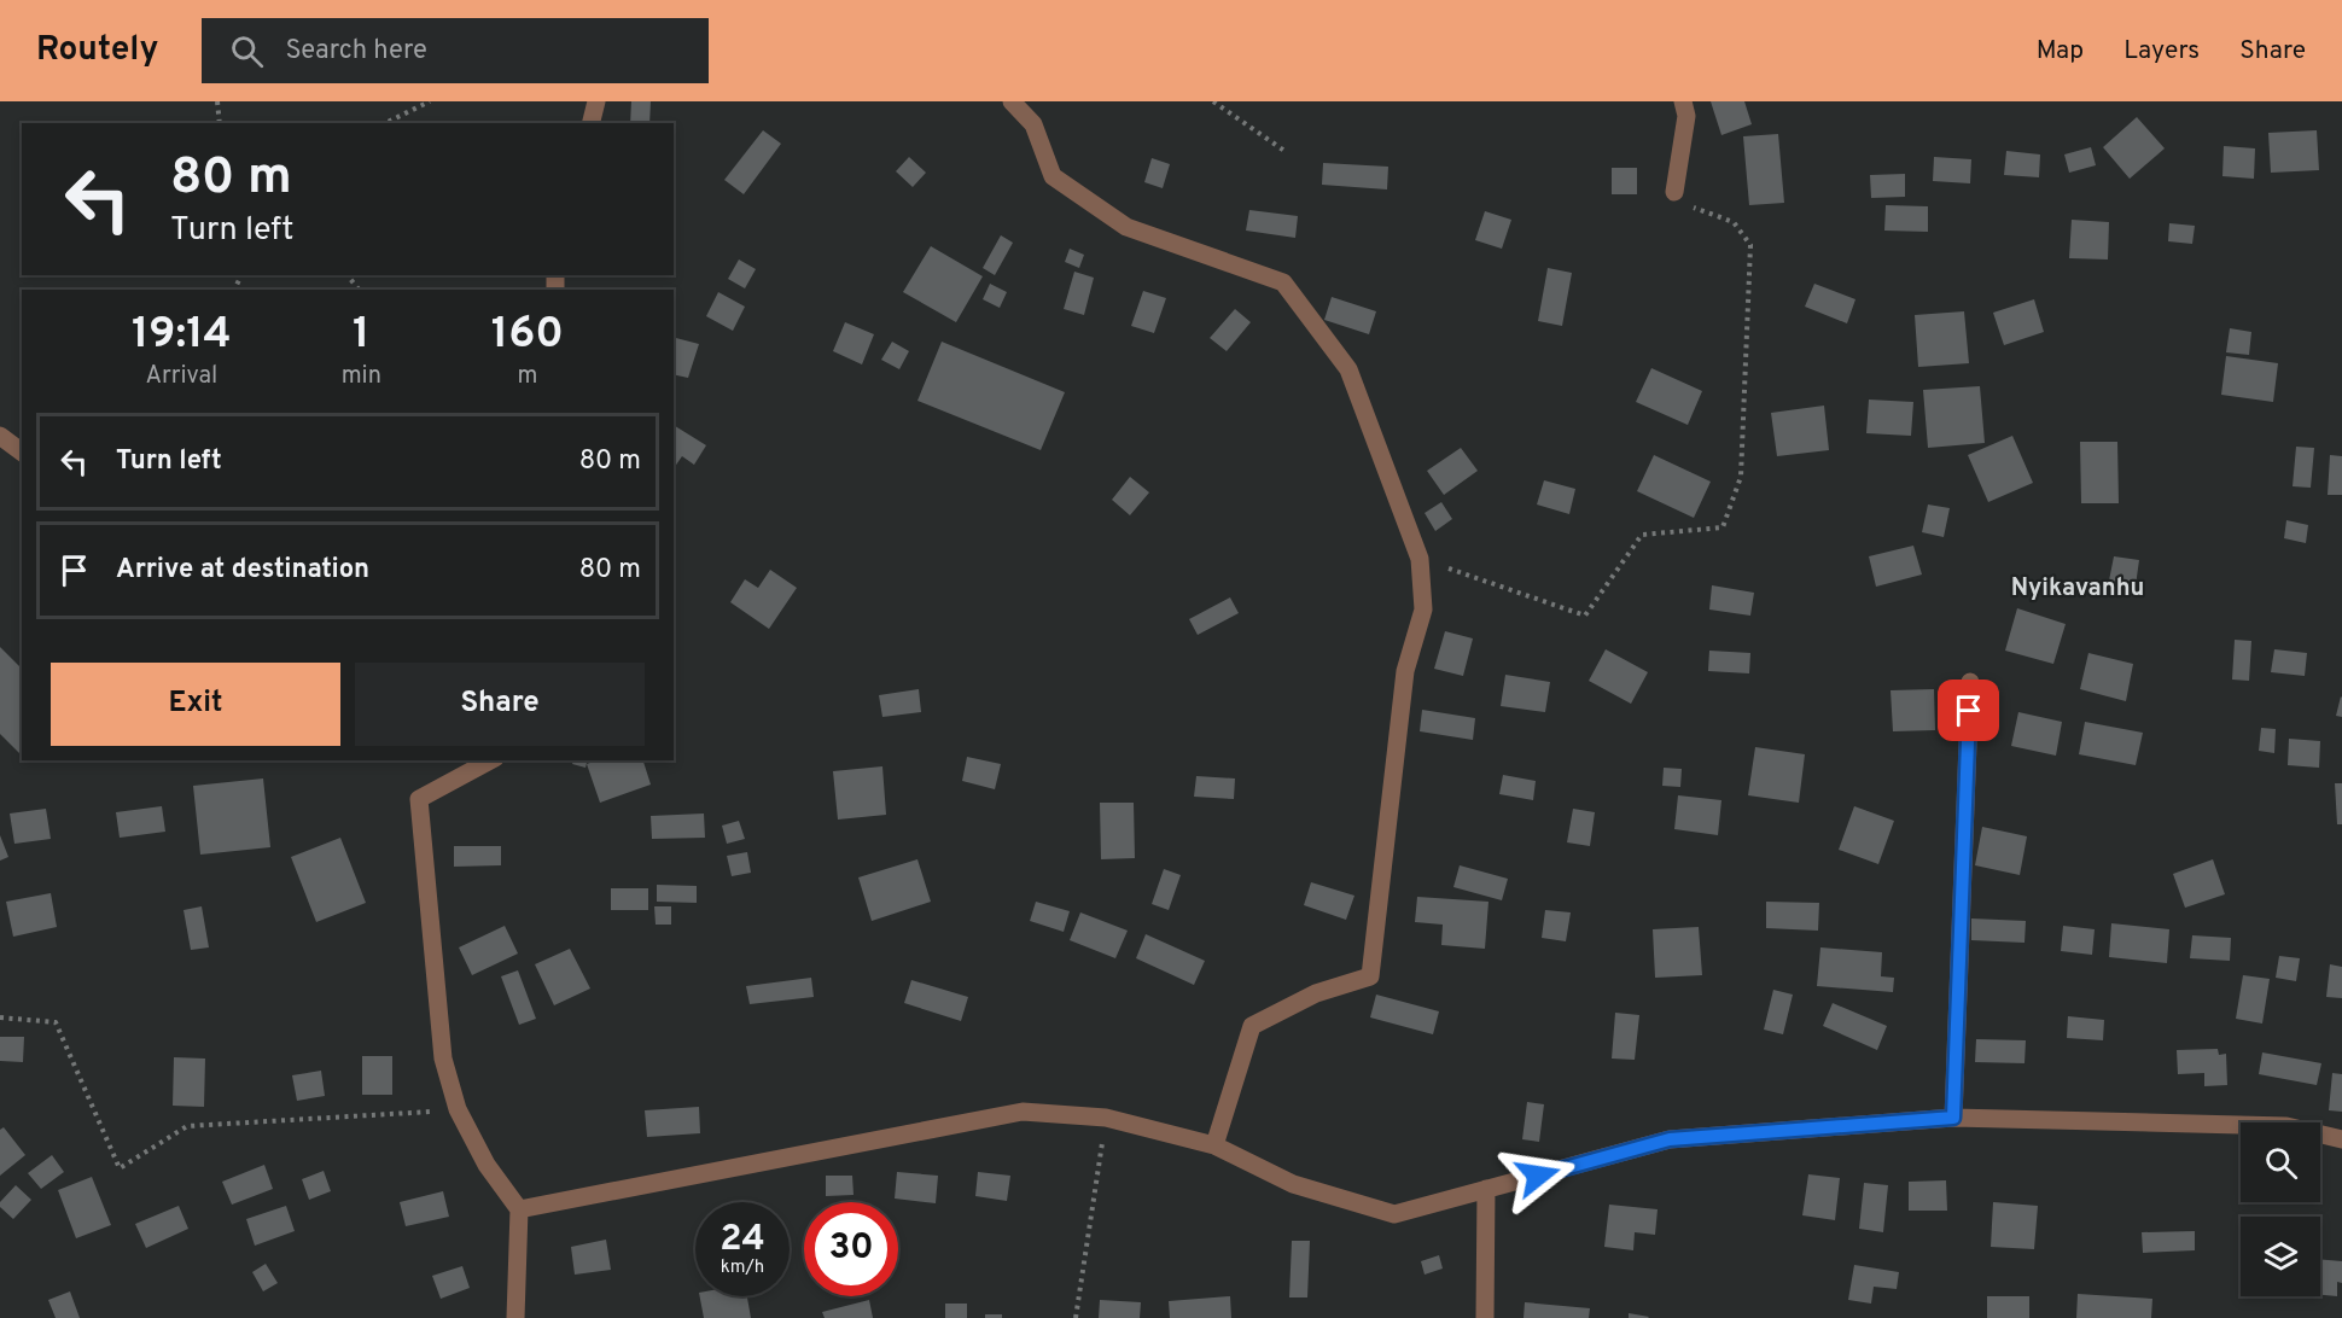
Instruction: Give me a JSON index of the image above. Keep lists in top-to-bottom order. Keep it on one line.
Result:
{"districts":["Nyikavanhu"],"page":{"header":"Routely","search":"Search here","nav":["Map","Layers","Share"],"turn":["80 m","Turn left"],"eta":["19:14","Arrival","1","min","160","m"],"list":[{"name":"Turn left","value":"80 m"},{"name":"Arrive at destination","value":"80 m"}],"buttons":["Exit","Share"],"speed":"24 km/h","limit":"30"}}
